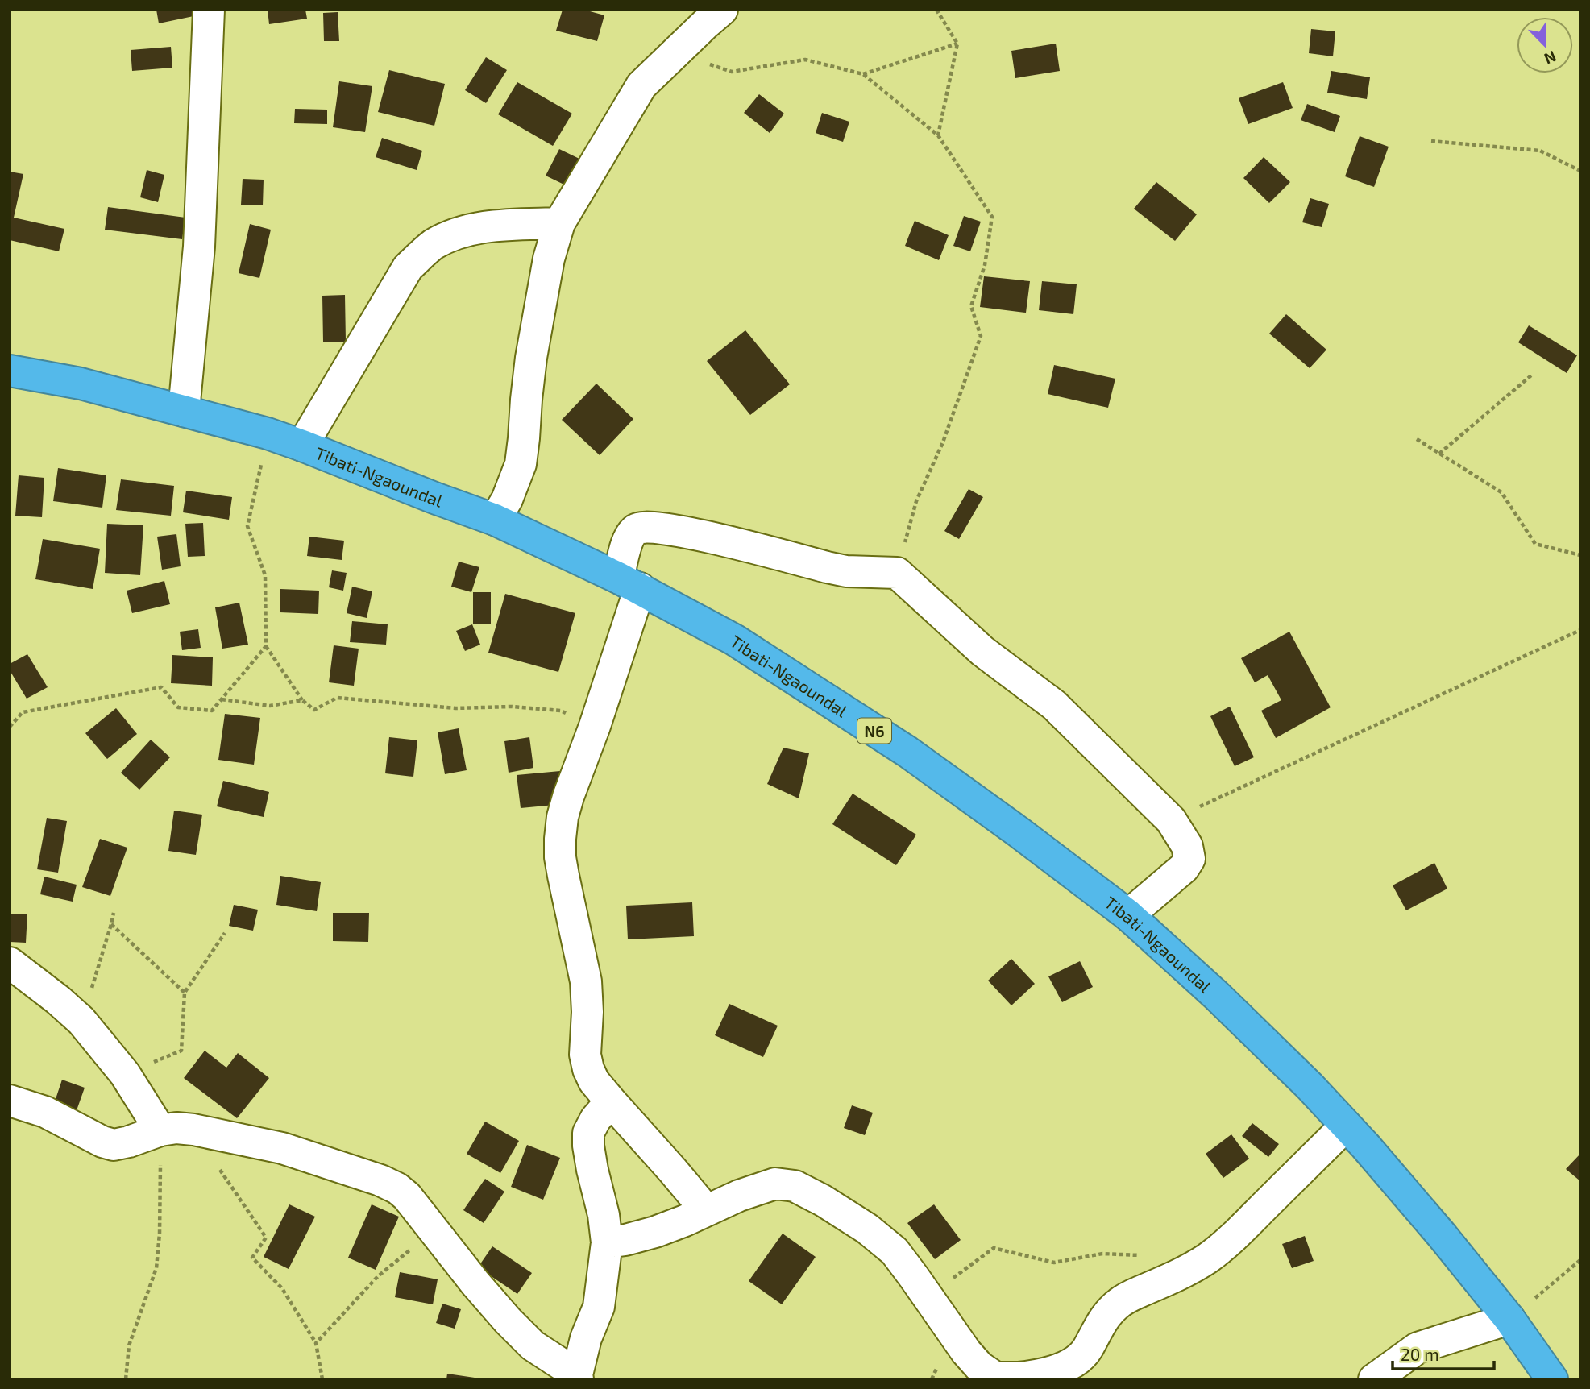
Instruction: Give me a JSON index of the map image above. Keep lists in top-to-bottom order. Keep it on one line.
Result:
{"streets":{"highway":["Tibati-Ngaoundal","N6"]},"scale_bar":"20 m","north":"bottom right"}
